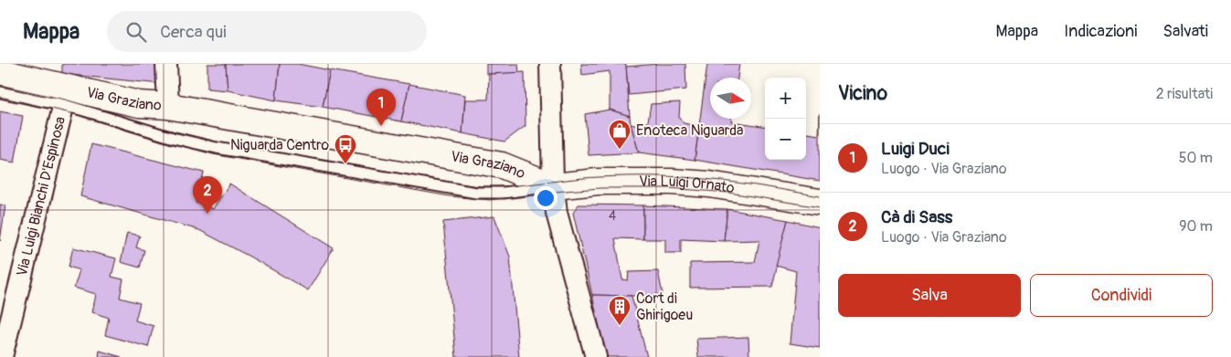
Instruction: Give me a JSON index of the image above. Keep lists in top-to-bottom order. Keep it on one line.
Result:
{"streets":{"main road":["Via Graziano","Via Luigi Ornato"],"street":["Via Luigi Bianchi D'Espinosa"]},"crossings":[["Via Graziano","Via Luigi Ornato"],["Via Graziano","Via Luigi Bianchi D'Espinosa"]],"places":{"shop":["Enoteca Niguarda"],"bus stop":["Niguarda Centro"],"building":["Cort di Ghirigoeu"]},"house_numbers":["4"],"north":"right","page":{"header":"Mappa","search":"Cerca qui","nav":["Mappa","Indicazioni","Salvati"],"heading":["Vicino","2 risultati"],"map_buttons":["+","−"],"pins":["1","2"],"list":[{"mark":"1","name":"Luigi Duci","note":"Luogo · Via Graziano","value":"50 m"},{"mark":"2","name":"Cà di Sass","note":"Luogo · Via Graziano","value":"90 m"}],"buttons":["Salva","Condividi"]}}
